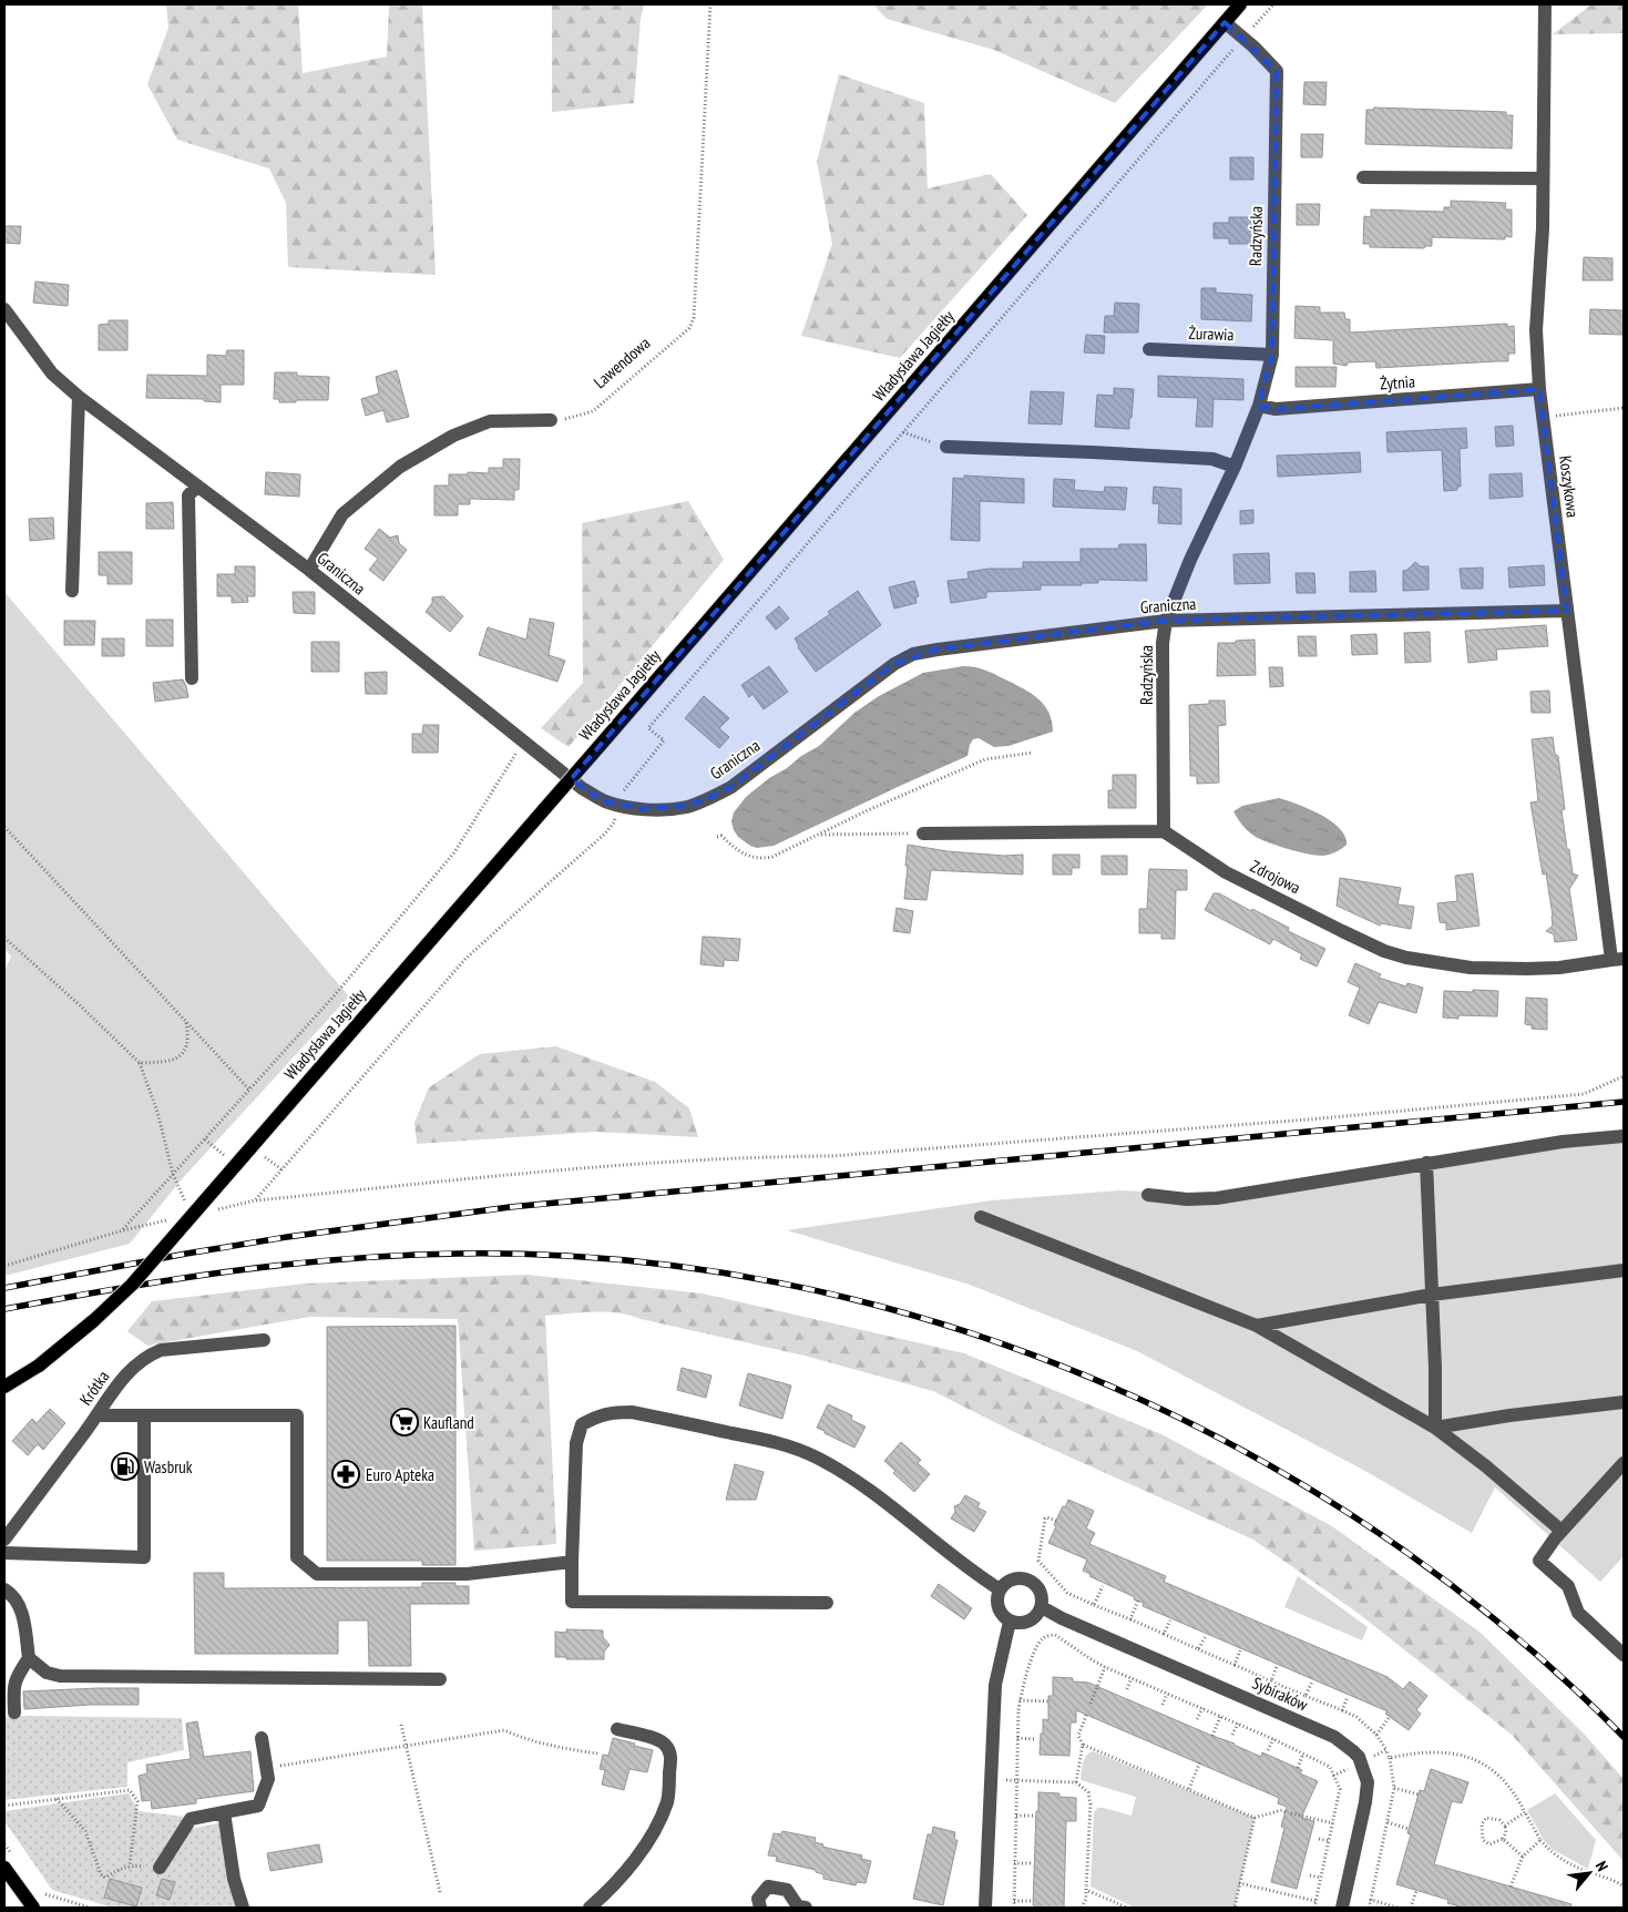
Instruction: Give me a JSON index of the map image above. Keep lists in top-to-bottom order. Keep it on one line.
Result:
{"streets":{"main road":["Władysława Jagiełły"],"street":["Radzyńska","Żurawia","Żytnia","Koszykowa","Graniczna","Zdrojowa","Krótka","Sybiraków"],"path":["Lawendowa"]},"crossings":[["Radzyńska","Żurawia"],["Radzyńska","Władysława Jagiełły"],["Radzyńska","Żytnia"],["Radzyńska","Graniczna"],["Radzyńska","Zdrojowa"],["Żytnia","Koszykowa"],["Koszykowa","Graniczna"],["Koszykowa","Zdrojowa"]],"places":{"supermarket":["Kaufland"],"fuel station":["Wasbruk"],"pharmacy":["Euro Apteka"]},"north":"top right"}
